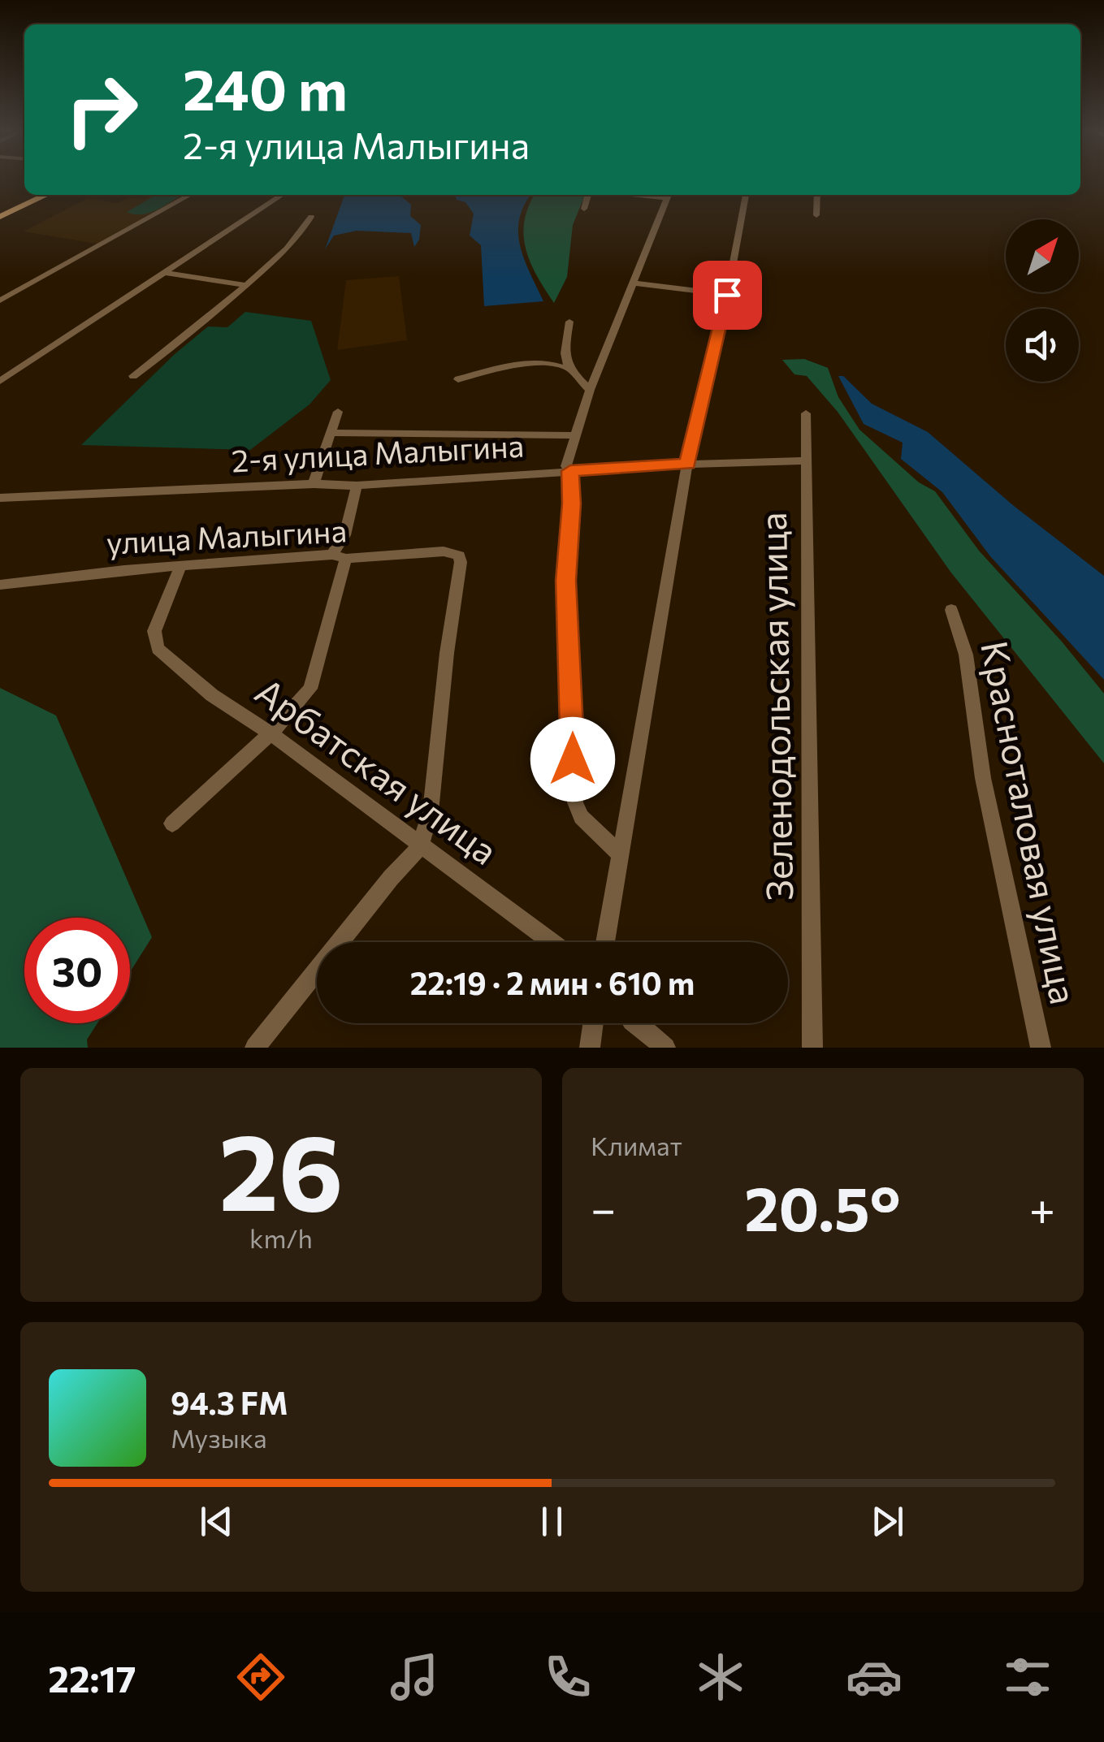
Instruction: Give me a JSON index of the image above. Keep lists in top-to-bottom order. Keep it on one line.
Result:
{"streets":{"street":["2-я улица Малыгина","улица Малыгина","Зеленодольская улица","Арбатская улица","Красноталовая улица"]},"crossings":[["2-я улица Малыгина","Зеленодольская улица"],["улица Малыгина","Арбатская улица"]],"north":"top right","page":{"turn":["240 m","2-я улица Малыгина"],"limit":"30","trip":"22:19 · 2 мин · 610 m","tile":[["26","km/h"],"Климат"],"heat":["−","20.5°","+"],"song":["94.3 FM","Музыка"],"tabs":"22:17"}}
